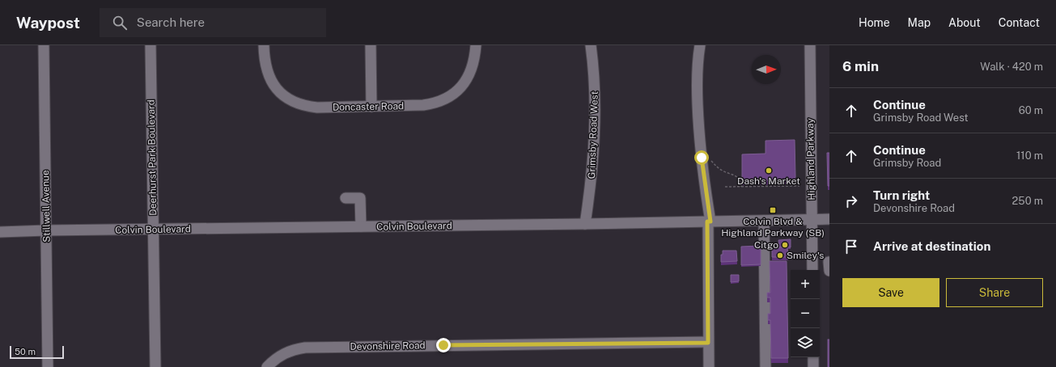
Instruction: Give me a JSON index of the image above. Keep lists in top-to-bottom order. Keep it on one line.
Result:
{"streets":{"street":["Doncaster Road","Grimsby Road West","Deerhurst Park Boulevard","Highland Parkway","Stillwell Avenue","Colvin Boulevard","Devonshire Road"]},"crossings":[["Grimsby Road West","Colvin Boulevard"],["Deerhurst Park Boulevard","Colvin Boulevard"],["Highland Parkway","Colvin Boulevard"],["Stillwell Avenue","Colvin Boulevard"]],"places":{"other":["Dash's Market","Citgo","Smiley's"],"transit":["Colvin Blvd & Highland Parkway (SB)"]},"scale_bar":"50 m","north":"right","page":{"header":"Waypost","search":"Search here","nav":["Home","Map","About","Contact"],"heading":["6 min","Walk · 420 m"],"list":[["Continue","Grimsby Road West","60 m"],["Continue","Grimsby Road","110 m"],["Turn right","Devonshire Road","250 m"],"Arrive at destination"],"buttons":["Save","Share"],"map_buttons":["+","−"],"scale":"50 m"}}
